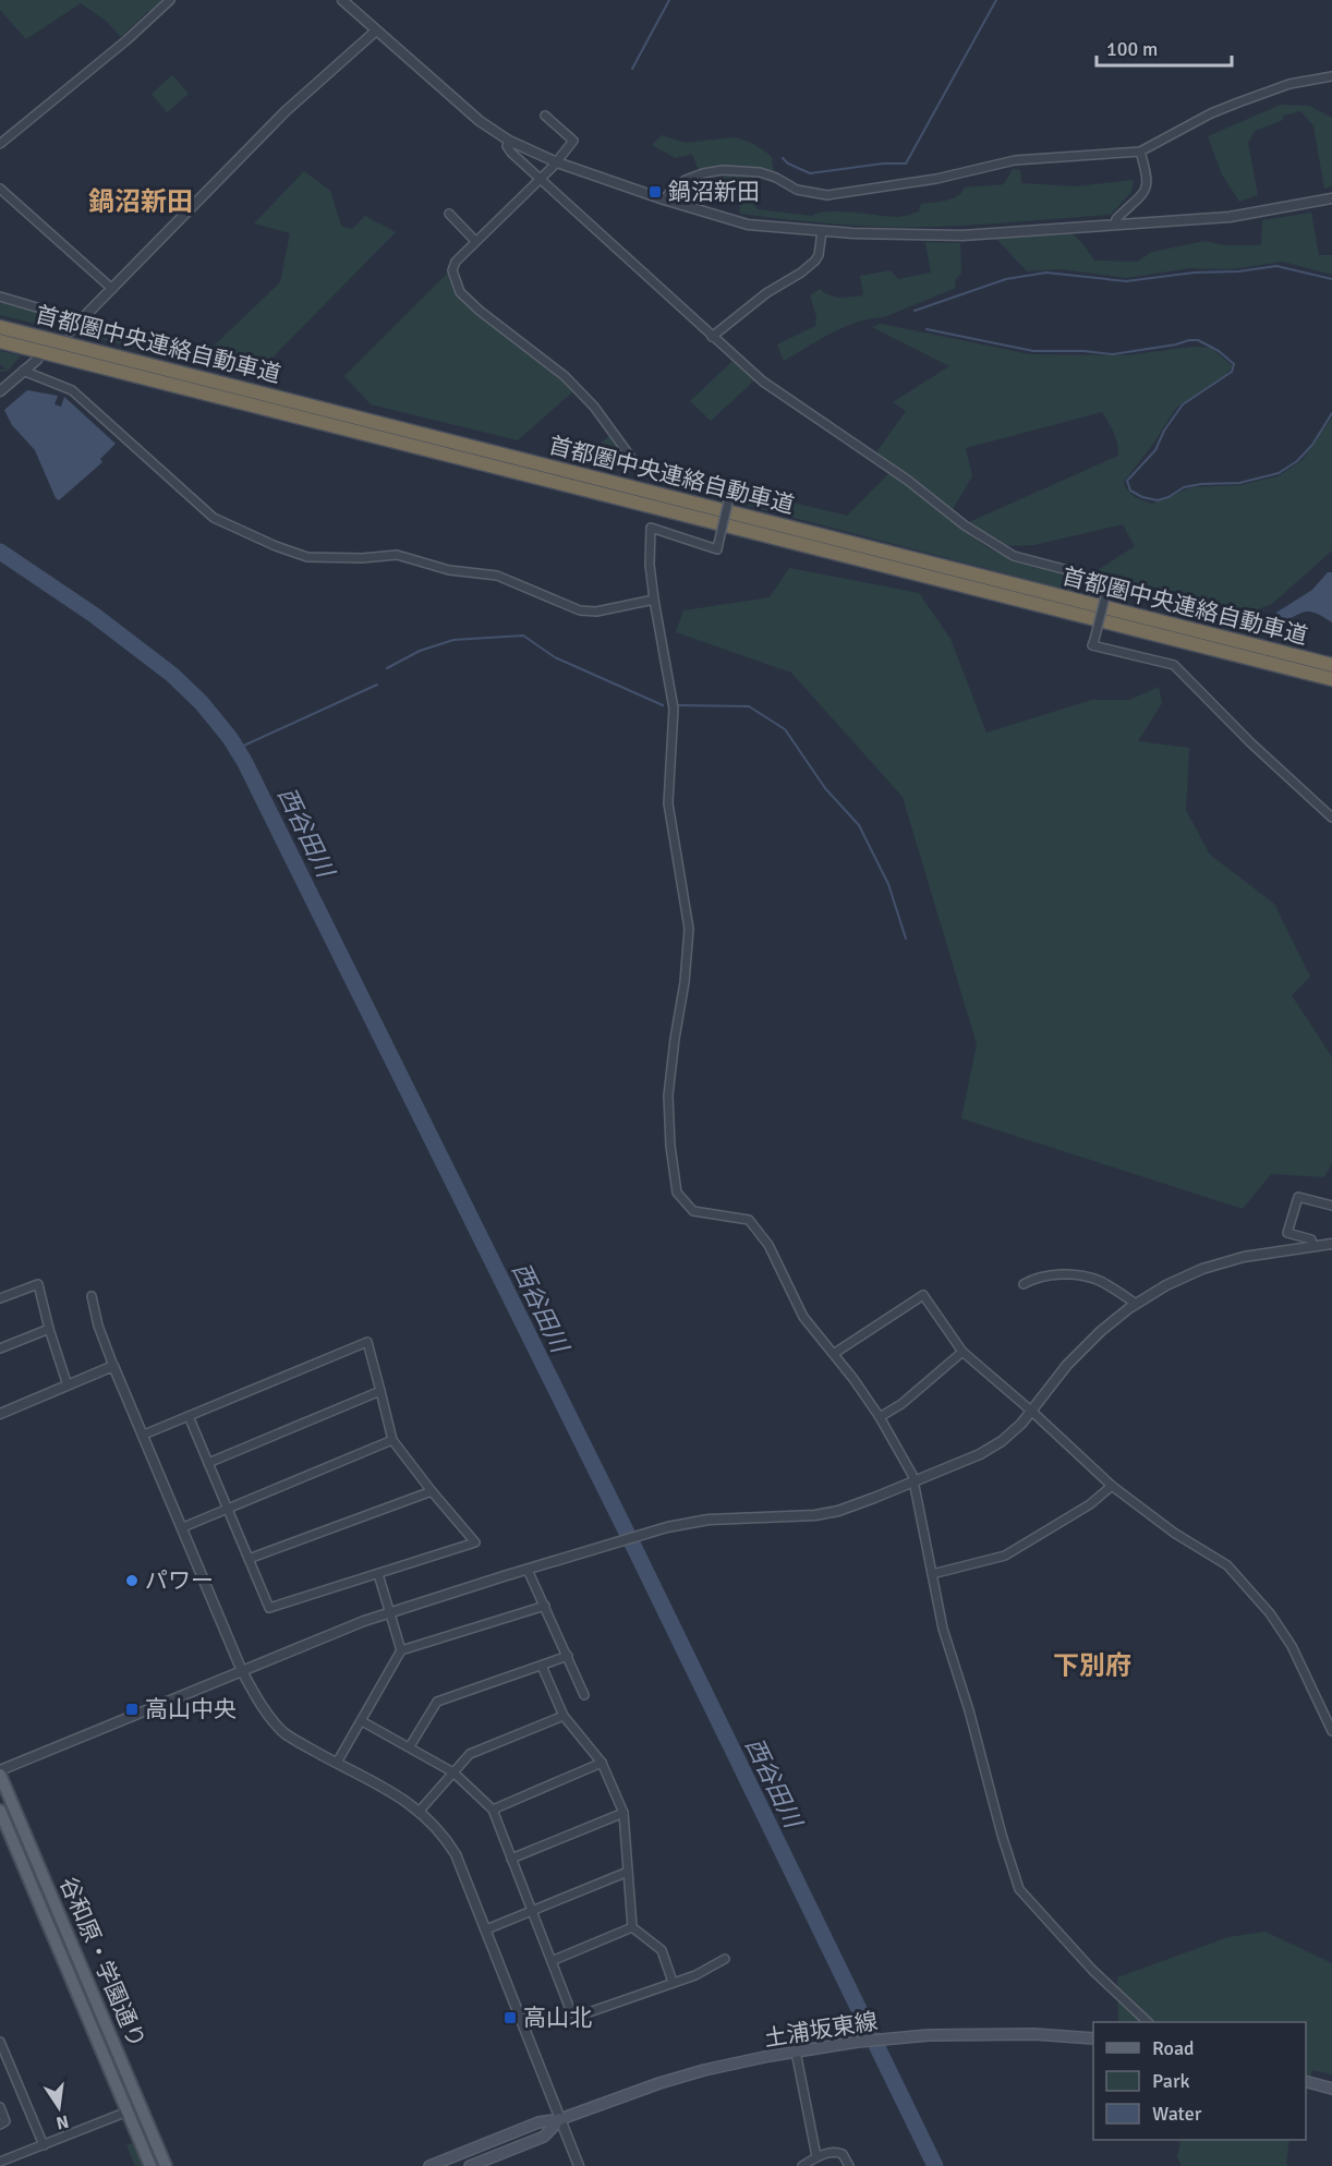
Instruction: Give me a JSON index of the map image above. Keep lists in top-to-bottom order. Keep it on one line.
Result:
{"streets":{"highway":["首都圏中央連絡自動車道"],"main road":["谷和原・学園通り","土浦坂東線"]},"districts":["鍋沼新田","下別府"],"water":["西谷田川"],"places":{"transit":["鍋沼新田","高山中央","高山北"],"other":["パワー"]},"legend":["Road","Park","Water"],"scale_bar":"100 m","north":"bottom"}
